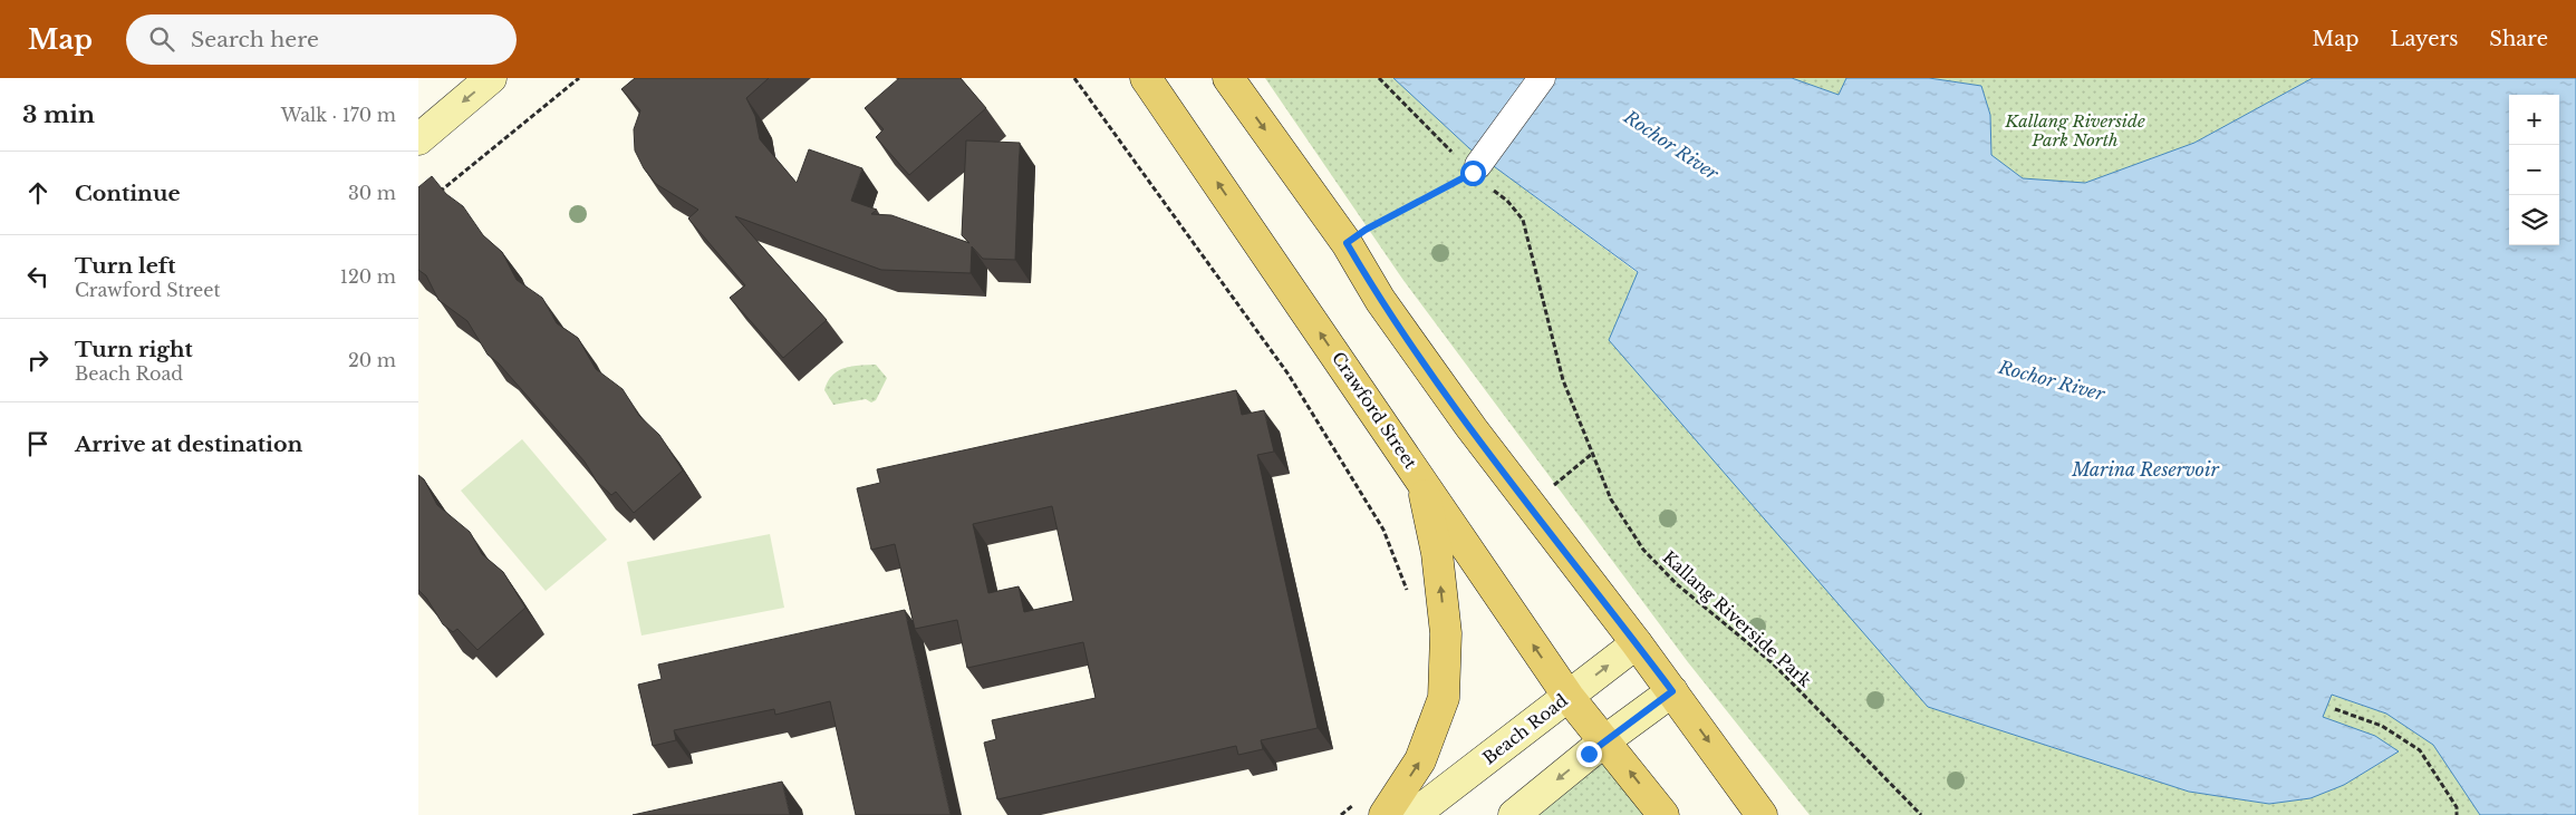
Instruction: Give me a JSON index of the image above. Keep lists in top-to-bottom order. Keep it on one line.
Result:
{"streets":{"main road":["Crawford Street","Beach Road"],"path":["Kallang Riverside Park"]},"crossings":[["Crawford Street","Beach Road"]],"water":["Rochor River","Marina Reservoir"],"parks":["Kallang Riverside Park North"],"page":{"header":"Map","search":"Search here","nav":["Map","Layers","Share"],"heading":["3 min","Walk · 170 m"],"map_buttons":["+","−"],"list":[["Continue","30 m"],["Turn left","Crawford Street","120 m"],["Turn right","Beach Road","20 m"],"Arrive at destination"]}}
